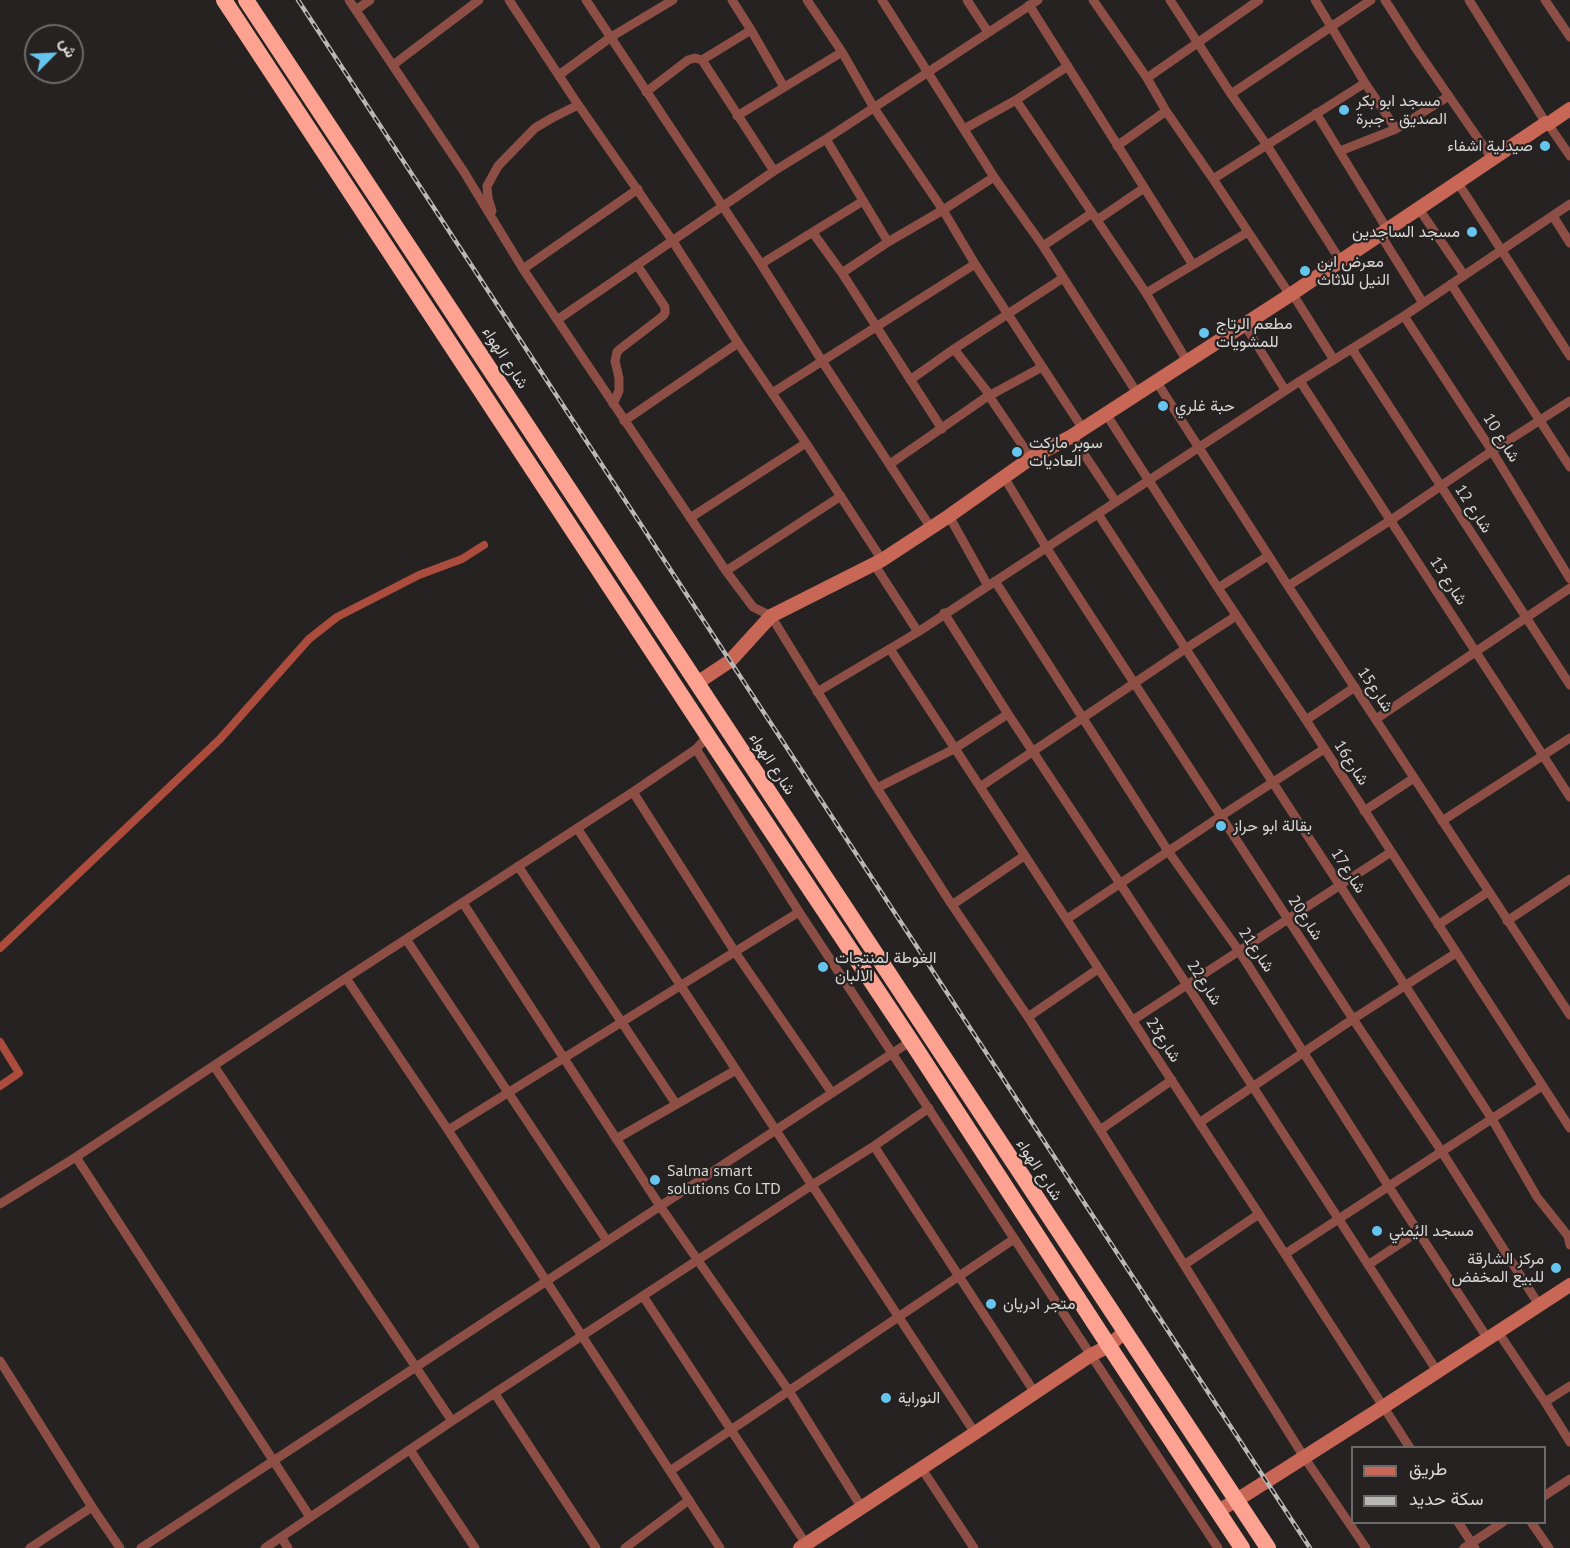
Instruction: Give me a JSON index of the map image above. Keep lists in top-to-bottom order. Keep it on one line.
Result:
{"streets":{"highway":["شارع الهواء"],"street":["شارع 10","شارع 12","شارع 13","شارع15","شارع16","شارع17","شارع20","شارع21","شارع22","شارع23"]},"places":["مسجد ابو بكر الصديق - جبرة","صيدلية اشفاء","مسجد الساجدين","معرض ابن النيل للاثاث","مطعم الرتاج للمشويات","حبة غلري","سوبر ماركت العاديات","بقالة ابو حراز","الغوطة لمنتجات الالبان","Salma smart solutions Co LTD","مسجد اليُمني","مركز الشارقة للبيع المخفض","متجر ادريان","النوراية"],"legend":["طريق","سكة حديد"],"north":"top right"}
